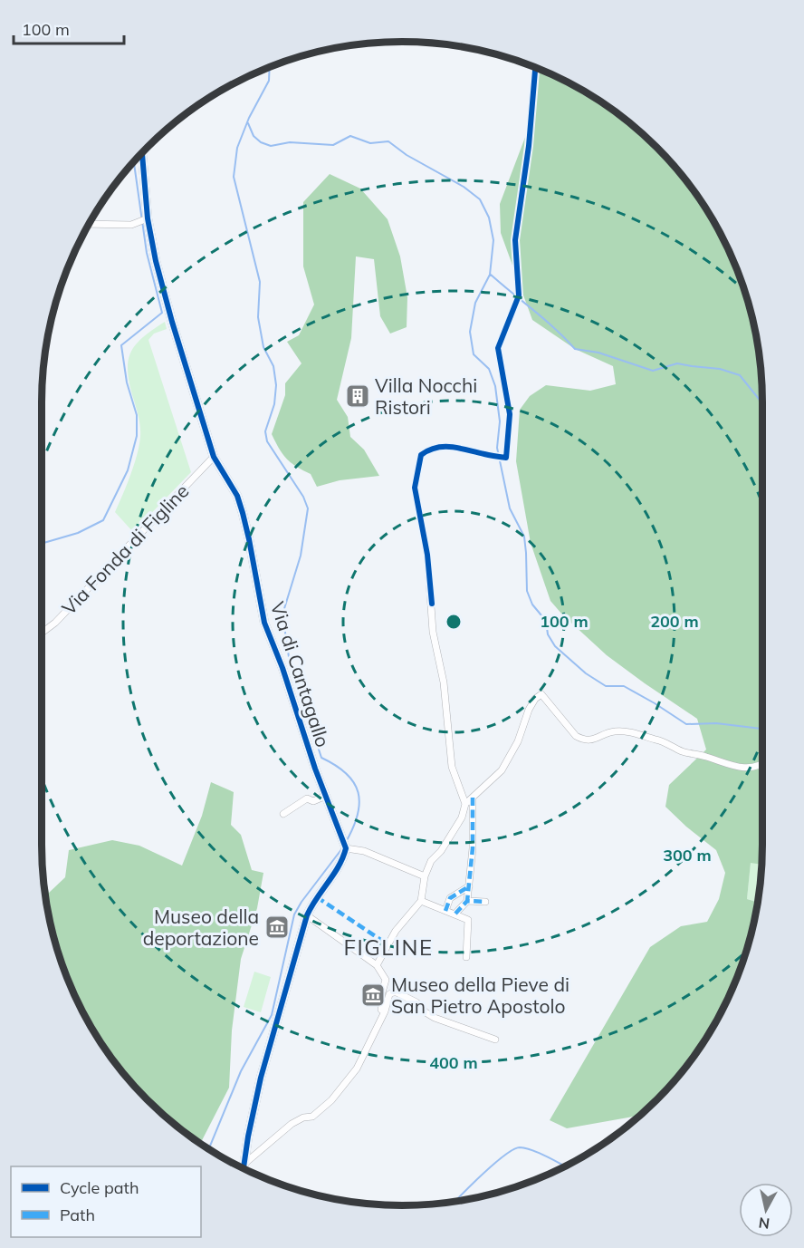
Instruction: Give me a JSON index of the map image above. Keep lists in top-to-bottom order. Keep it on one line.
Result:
{"streets":{"street":["Via Fonda di Figline","Via di Cantagallo"]},"crossings":[["Via Fonda di Figline","Via di Cantagallo"]],"districts":["FIGLINE"],"places":{"building":["Villa Nocchi Ristori"],"museum":["Museo della deportazione","Museo della Pieve di San Pietro Apostolo"]},"legend":["Cycle path","Path"],"scale_bar":"100 m","north":"bottom","rings":["100 m","200 m","300 m","400 m"]}
